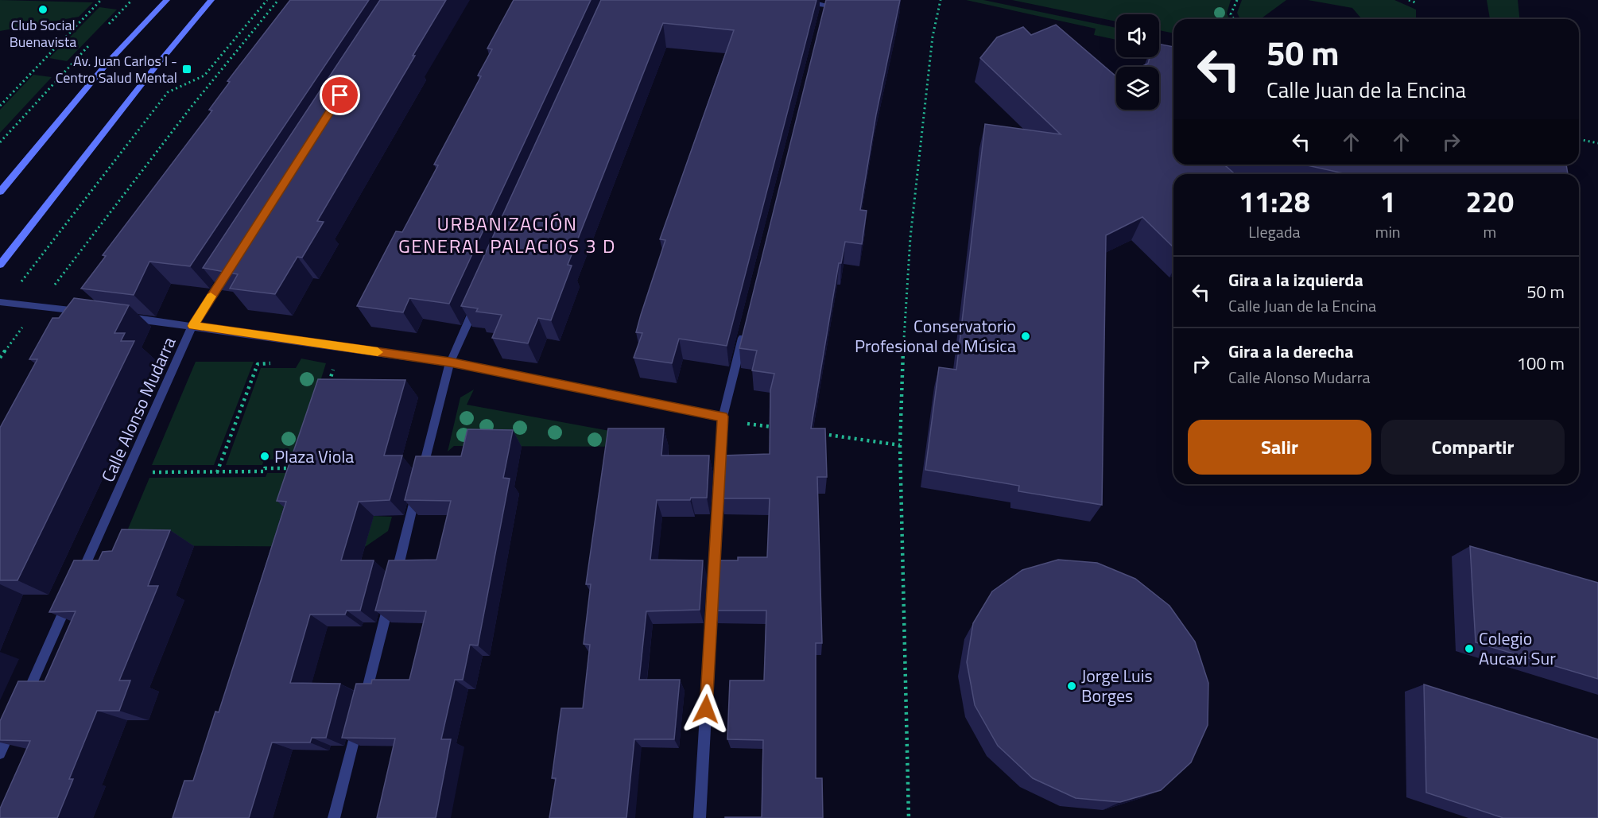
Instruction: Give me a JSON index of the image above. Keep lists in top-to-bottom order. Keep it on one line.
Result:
{"streets":{"street":["Calle Alonso Mudarra"]},"districts":["URBANIZACIÓN GENERAL PALACIOS 3 D"],"places":{"other":["Club Social Buenavista","Conservatorio Profesional de Música","Plaza Viola","Colegio Aucavi Sur","Jorge Luis Borges"],"transit":["Av. Juan Carlos I - Centro Salud Mental"]},"page":{"turn":["50 m","Calle Juan de la Encina"],"eta":["11:28","Llegada","1","min","220","m"],"list":[{"name":"Gira a la izquierda","note":"Calle Juan de la Encina","value":"50 m"},{"name":"Gira a la derecha","note":"Calle Alonso Mudarra","value":"100 m"}],"buttons":["Salir","Compartir"]}}
